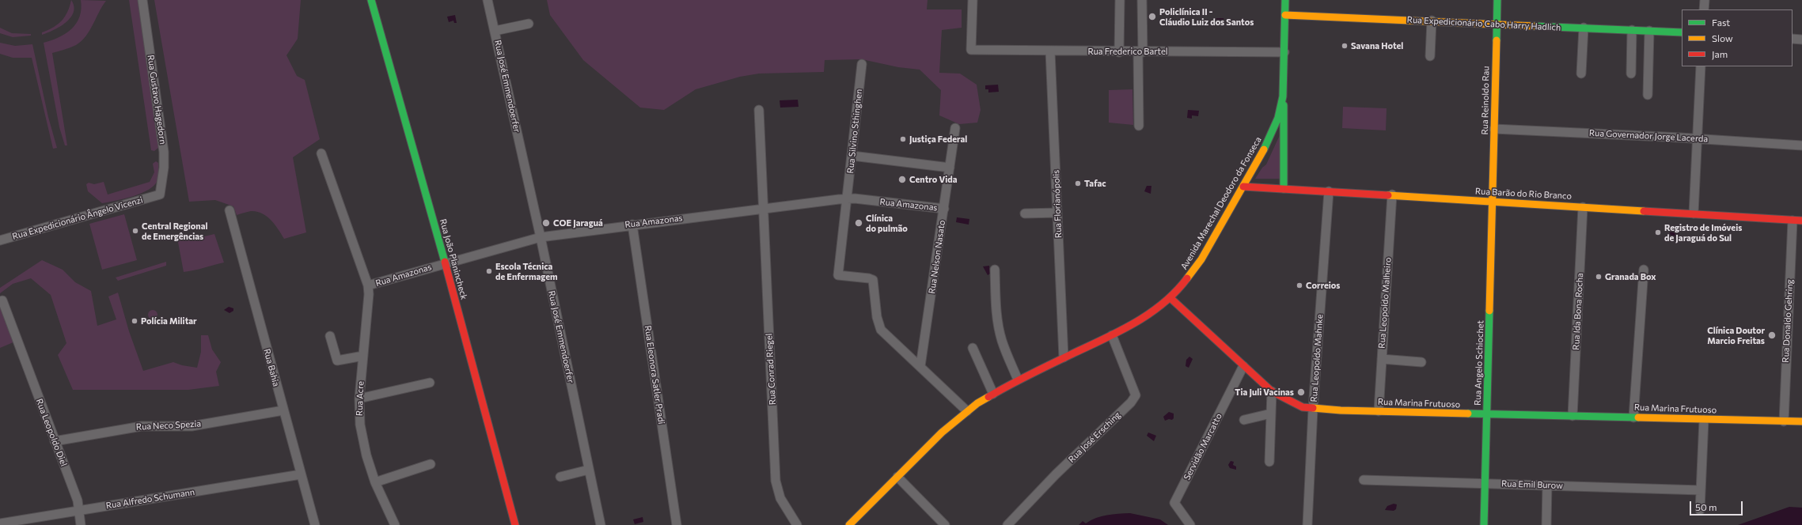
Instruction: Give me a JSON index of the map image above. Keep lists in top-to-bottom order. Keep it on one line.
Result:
{"streets":{"main road":["Rua Expedicionário Cabo Harry Hadlich","Rua Reinoldo Rau","Rua Barão do Rio Branco","Avenida Marechal Deodoro da Fonseca","Rua João Planincheck","Rua Angelo Schiochet","Rua Marina Frutuoso"],"street":["Rua Frederico Bartel","Rua José Emmendoerfer","Rua Gustavo Hagedorn","Rua Silvino Sthinghen","Rua Governador Jorge Lacerda","Rua Florianópolis","Rua Amazonas","Rua Expedicionário Ângelo Vicenzi","Rua Nelson Nasato","Rua Leopoldo Malheiro","Rua Ida Bona Rocha","Rua Donaldo Gehring","Rua Leopoldo Mahnke","Rua Bahia","Rua Conrad Riegel","Rua Eleonora Satler Pradi","Rua Acre","Rua Neco Spezia","Rua Leopoldo Diel","Rua José Ersching","Servidão Marcatto","Rua Emil Burow","Rua Alfredo Schumann"]},"crossings":[["Rua Expedicionário Cabo Harry Hadlich","Rua Reinoldo Rau"],["Rua Expedicionário Cabo Harry Hadlich","Avenida Marechal Deodoro da Fonseca"],["Rua Frederico Bartel","Avenida Marechal Deodoro da Fonseca"],["Rua Frederico Bartel","Rua Florianópolis"],["Rua José Emmendoerfer","Rua Amazonas"],["Rua Gustavo Hagedorn","Rua Expedicionário Ângelo Vicenzi"],["Rua Reinoldo Rau","Rua Governador Jorge Lacerda"],["Rua Reinoldo Rau","Rua Barão do Rio Branco"],["Rua Reinoldo Rau","Rua Angelo Schiochet"],["Rua Silvino Sthinghen","Rua Amazonas"],["Rua Silvino Sthinghen","Rua Nelson Nasato"],["Rua Barão do Rio Branco","Avenida Marechal Deodoro da Fonseca"],["Rua Barão do Rio Branco","Rua Leopoldo Malheiro"],["Rua Barão do Rio Branco","Rua Ida Bona Rocha"],["Rua Barão do Rio Branco","Rua Donaldo Gehring"],["Rua Barão do Rio Branco","Rua Leopoldo Mahnke"],["Rua Barão do Rio Branco","Rua Angelo Schiochet"],["Avenida Marechal Deodoro da Fonseca","Rua Florianópolis"],["Avenida Marechal Deodoro da Fonseca","Rua Marina Frutuoso"],["Avenida Marechal Deodoro da Fonseca","Rua José Ersching"],["Rua Amazonas","Rua Nelson Nasato"],["Rua Amazonas","Rua João Planincheck"],["Rua Amazonas","Rua Conrad Riegel"],["Rua Amazonas","Rua Eleonora Satler Pradi"],["Rua Amazonas","Rua Acre"],["Rua Leopoldo Malheiro","Rua Marina Frutuoso"],["Rua Ida Bona Rocha","Rua Marina Frutuoso"],["Rua Donaldo Gehring","Rua Marina Frutuoso"],["Rua Leopoldo Mahnke","Rua Marina Frutuoso"],["Rua Angelo Schiochet","Rua Marina Frutuoso"],["Rua Angelo Schiochet","Rua Emil Burow"],["Rua Bahia","Rua Neco Spezia"],["Rua Bahia","Rua Alfredo Schumann"],["Rua Marina Frutuoso","Servidão Marcatto"],["Rua Neco Spezia","Rua Leopoldo Diel"],["Rua Leopoldo Diel","Rua Alfredo Schumann"]],"places":["Policlínica II - Cláudio Luiz dos Santos","Savana Hotel","Justiça Federal","Centro Vida","Tafac","COE Jaraguá","Clínica do pulmão","Central Regional de Emergências","Registro de Imóveis de Jaraguá do Sul","Escola Técnica de Enfermagem","Granada Box","Correios","Polícia Militar","Clínica Doutor Marcio Freitas","Tia Juli Vacinas"],"legend":["Fast","Slow","Jam"],"scale_bar":"50 m"}
